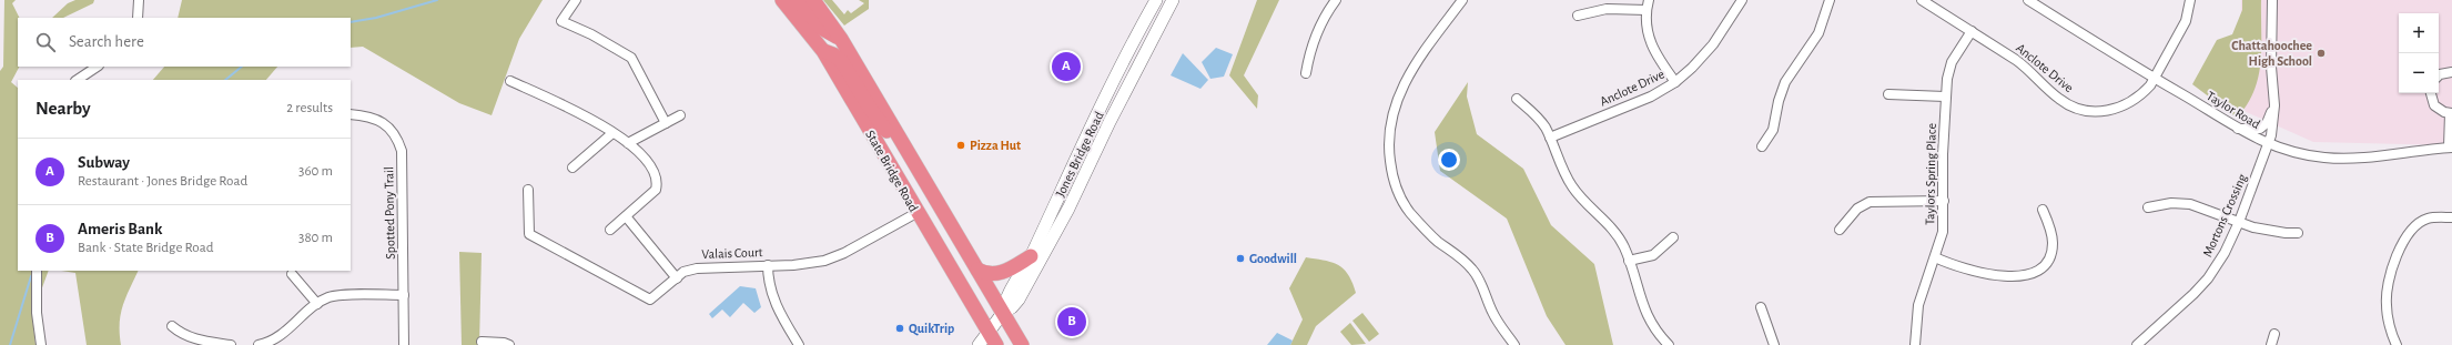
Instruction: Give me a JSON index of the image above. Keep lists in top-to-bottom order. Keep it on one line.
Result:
{"streets":{"highway":["State Bridge Road"],"main road":["Jones Bridge Road"],"street":["Anclote Drive","Taylor Road","Taylors Spring Place","Spotted Pony Trail","Mortons Crossing","Valais Court"]},"crossings":[["Anclote Drive","Taylor Road"],["Anclote Drive","Taylors Spring Place"],["Taylor Road","Mortons Crossing"],["Jones Bridge Road","State Bridge Road"],["State Bridge Road","Valais Court"]],"places":["Chattahoochee High School","Pizza Hut","Goodwill","QuikTrip"],"page":{"map_buttons":["+","−"],"search":"Search here","pins":["A","B"],"heading":["Nearby","2 results"],"list":[{"mark":"A","name":"Subway","note":"Restaurant · Jones Bridge Road","value":"360 m"},{"mark":"B","name":"Ameris Bank","note":"Bank · State Bridge Road","value":"380 m"}]}}
